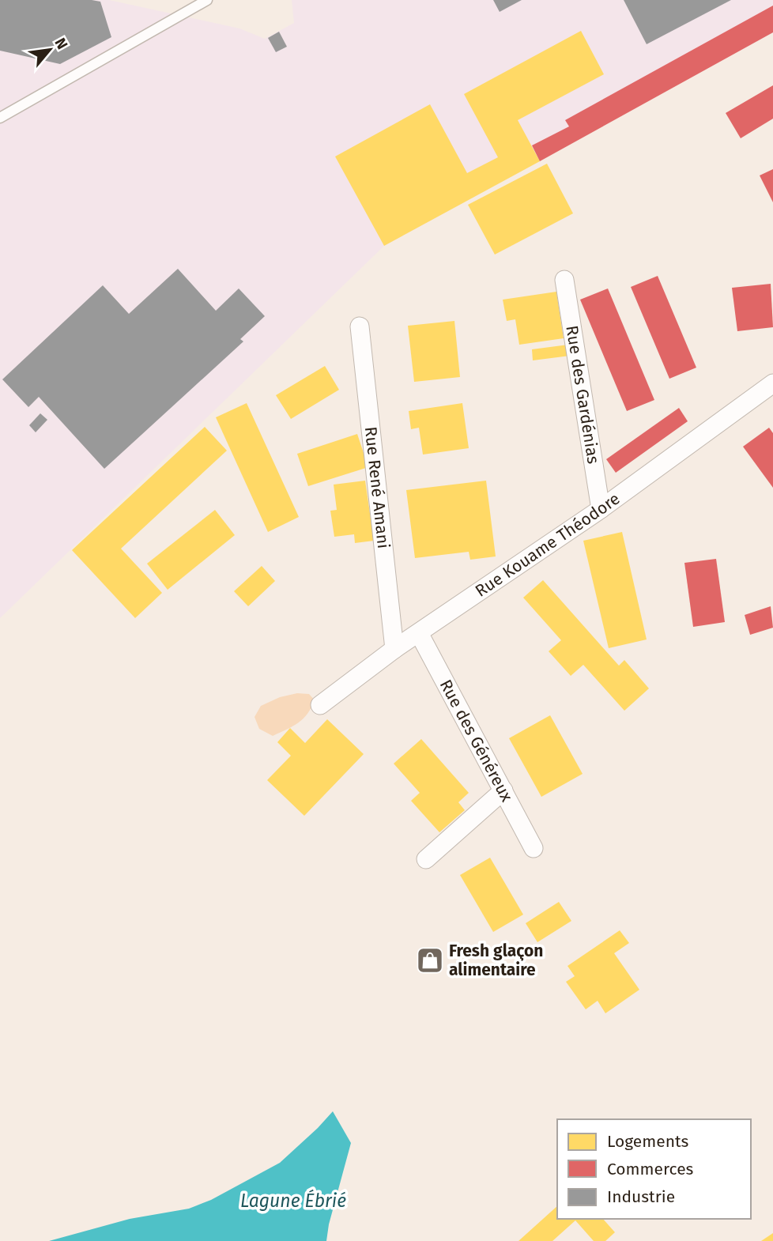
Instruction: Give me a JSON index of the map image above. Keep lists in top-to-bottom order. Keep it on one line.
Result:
{"streets":{"street":["Rue des Gardénias","Rue René Amani","Rue Kouame Théodore","Rue des Généreux"]},"crossings":[["Rue des Gardénias","Rue Kouame Théodore"],["Rue René Amani","Rue Kouame Théodore"],["Rue Kouame Théodore","Rue des Généreux"]],"water":["Lagune Ébrié"],"places":{"shop":["Fresh glaçon alimentaire"]},"legend":["Logements","Commerces","Industrie"],"north":"top right"}
